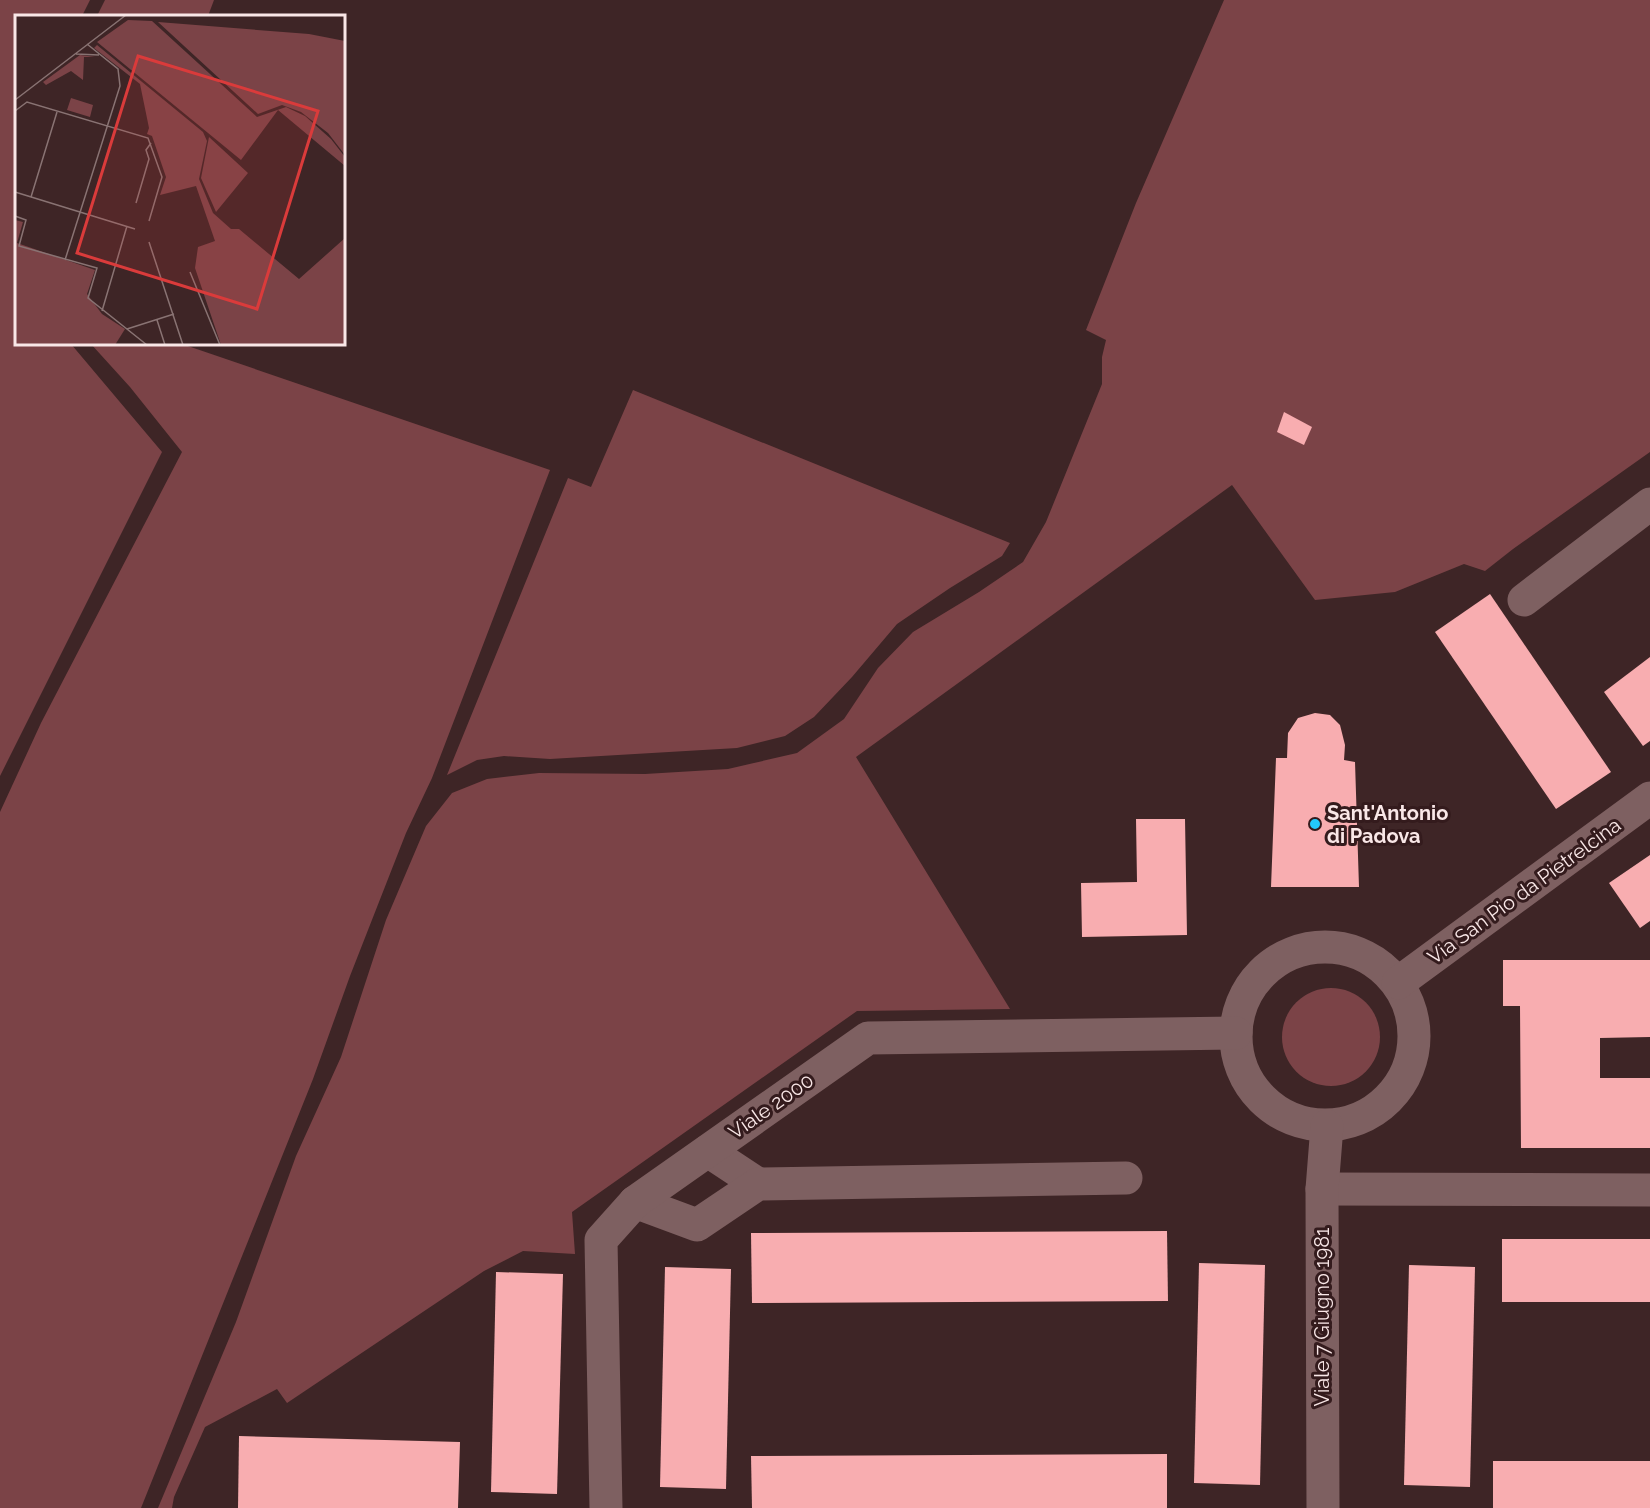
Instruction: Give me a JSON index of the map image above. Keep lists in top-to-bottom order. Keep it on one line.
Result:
{"streets":{"street":["Via San Pio da Pietrelcina","Viale 2000","Viale 7 Giugno 1981"]},"crossings":[["Via San Pio da Pietrelcina","Viale 2000"],["Via San Pio da Pietrelcina","Viale 7 Giugno 1981"],["Viale 2000","Viale 7 Giugno 1981"]],"places":["Sant'Antonio di Padova"]}
